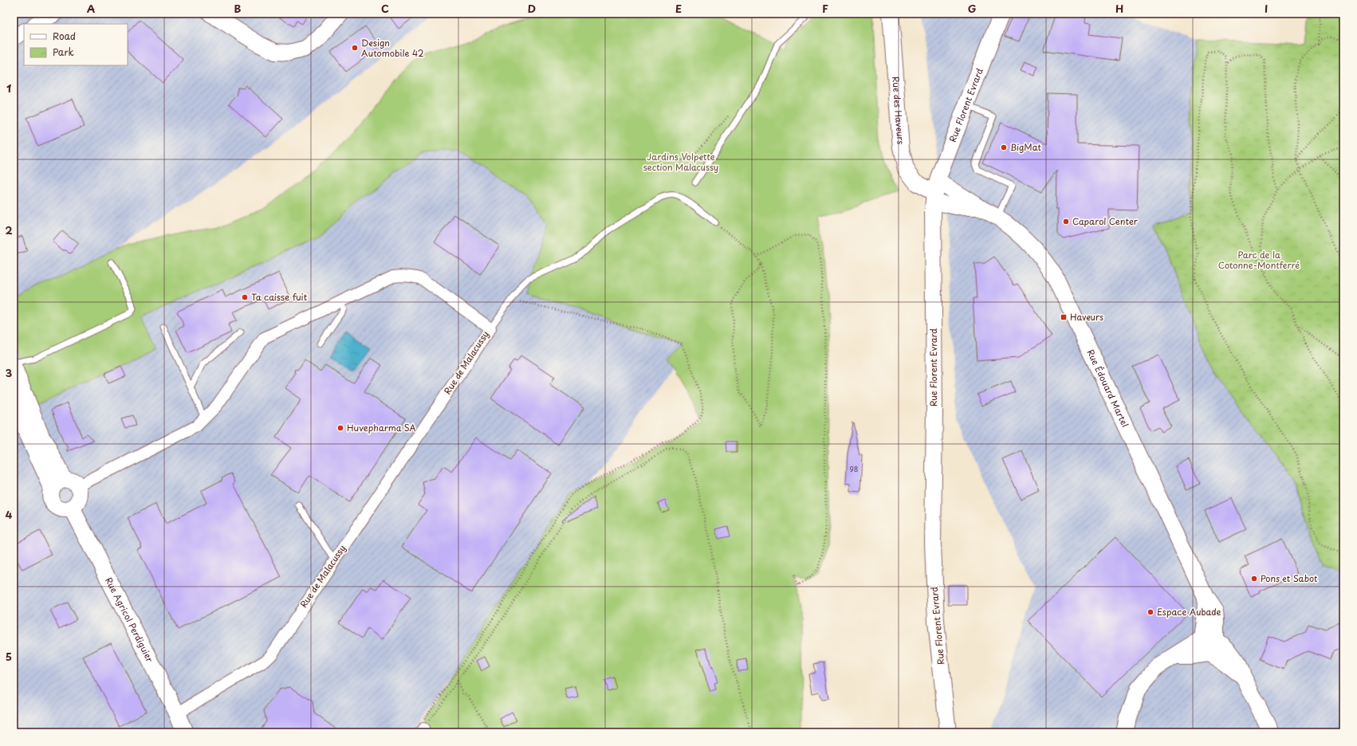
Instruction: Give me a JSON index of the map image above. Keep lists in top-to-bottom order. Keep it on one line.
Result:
{"streets":{"street":["Rue Florent Evrard","Rue des Haveurs","Rue de Malacussy","Rue Édouard Martel","Rue Agricol Perdiguier"]},"crossings":[["Rue Florent Evrard","Rue des Haveurs"],["Rue Florent Evrard","Rue Édouard Martel"],["Rue des Haveurs","Rue Édouard Martel"],["Rue de Malacussy","Rue Agricol Perdiguier"]],"parks":["Jardins Volpette section Malacussy","Parc de la Cotonne-Montferré"],"places":{"other":["Design Automobile 42","BigMat","Caparol Center","Ta caisse fuit","Huvepharma SA","Pons et Sabot","Espace Aubade"],"transit":["Haveurs"]},"house_numbers":["98"],"legend":["Road","Park"],"grid":{"columns":["A","B","C","D","E","F","G","H","I"],"rows":["1","2","3","4","5"]}}
